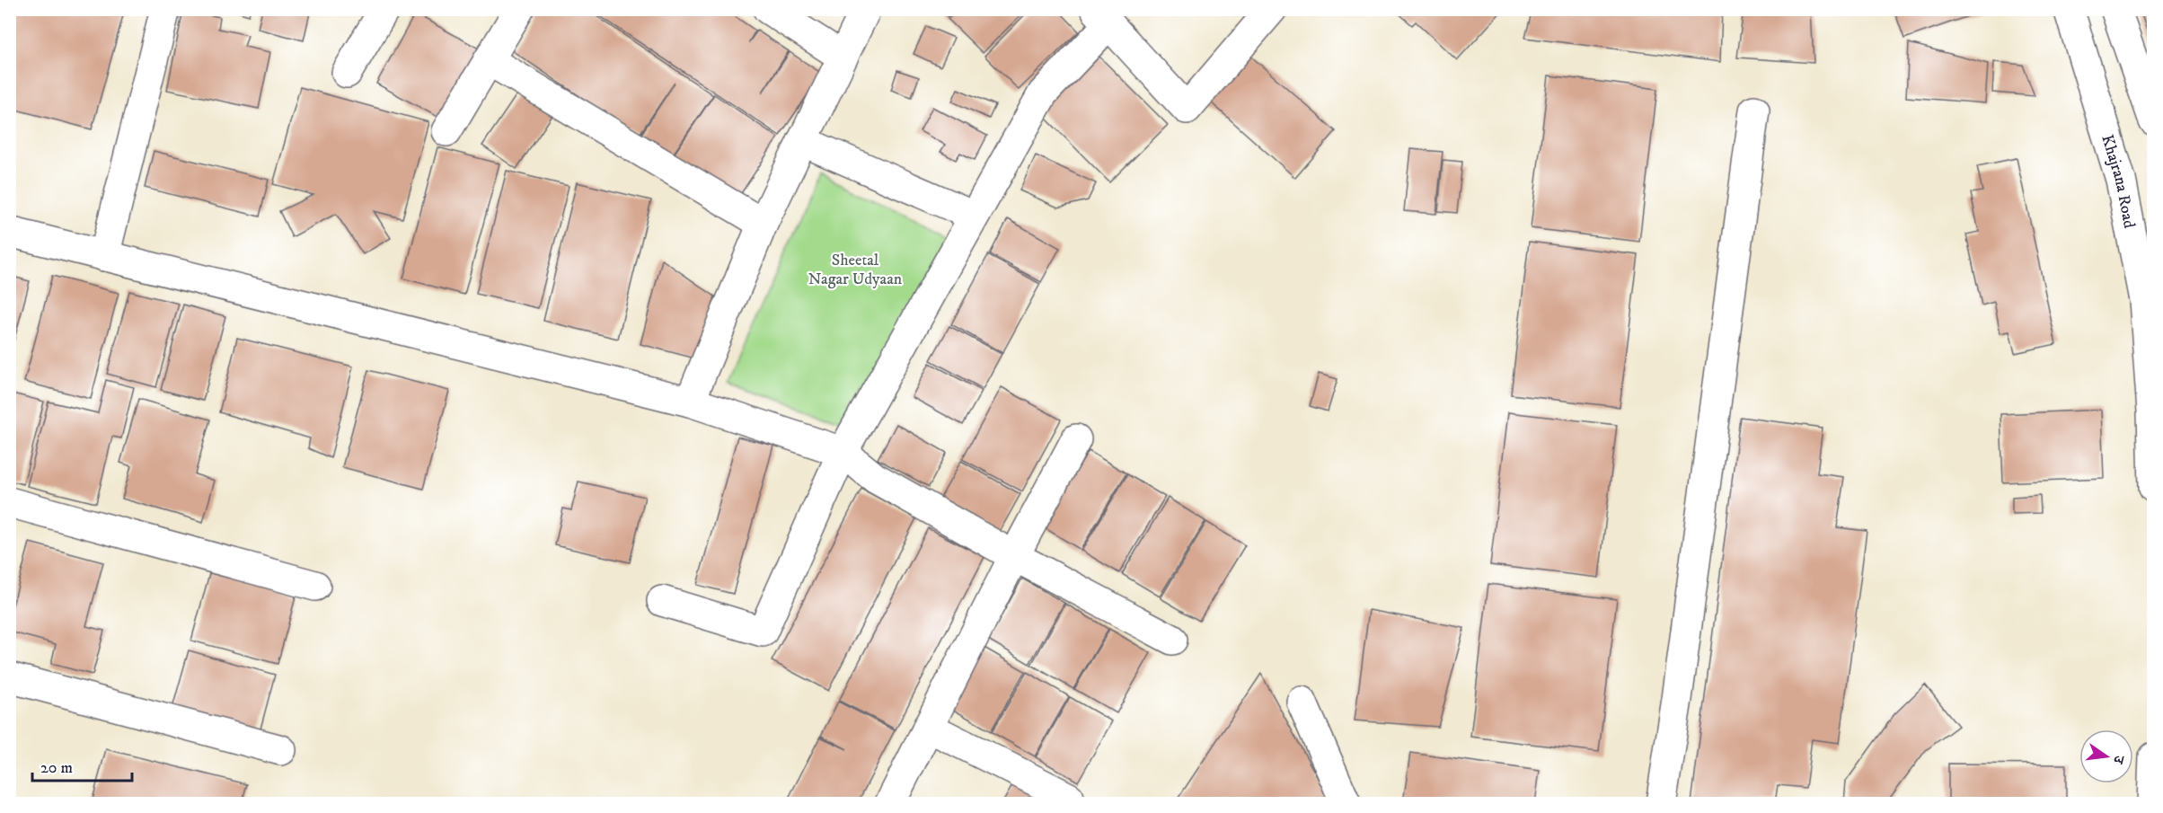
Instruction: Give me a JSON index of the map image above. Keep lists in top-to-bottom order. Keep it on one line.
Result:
{"streets":{"street":["Khajrana Road"]},"parks":["Sheetal Nagar Udyaan"],"scale_bar":"20 m","north":"right"}
